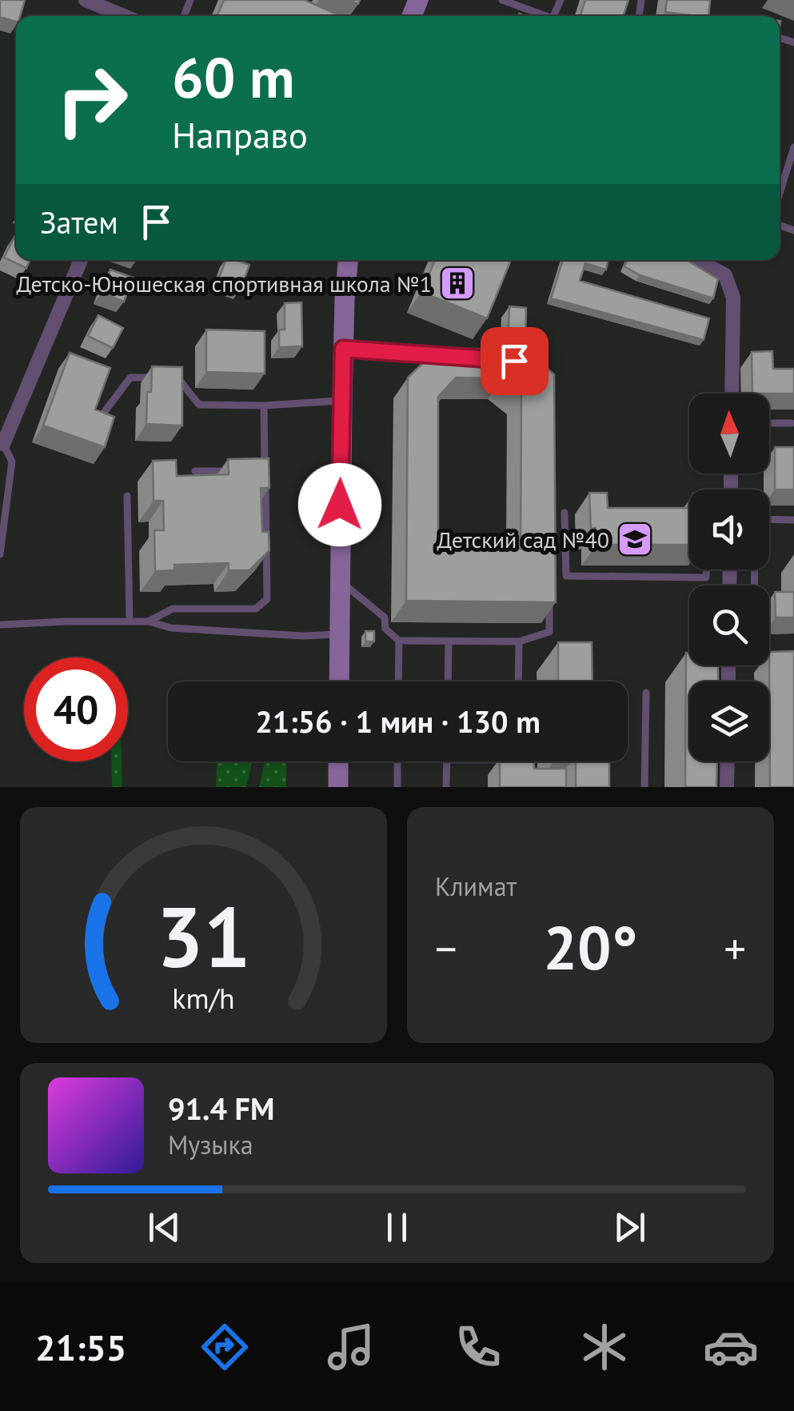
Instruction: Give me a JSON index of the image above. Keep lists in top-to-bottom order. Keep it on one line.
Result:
{"places":{"building":["Детско-Юношеская спортивная школа №1"],"school or university":["Детский сад №40"]},"north":"top","page":{"turn":["60 m","Направо"],"then":"Затем","limit":"40","trip":"21:56 · 1 мин · 130 m","tile":"Климат","heat":["−","20°","+"],"song":["91.4 FM","Музыка"],"tabs":"21:55","gauge":["31","km/h"]}}
